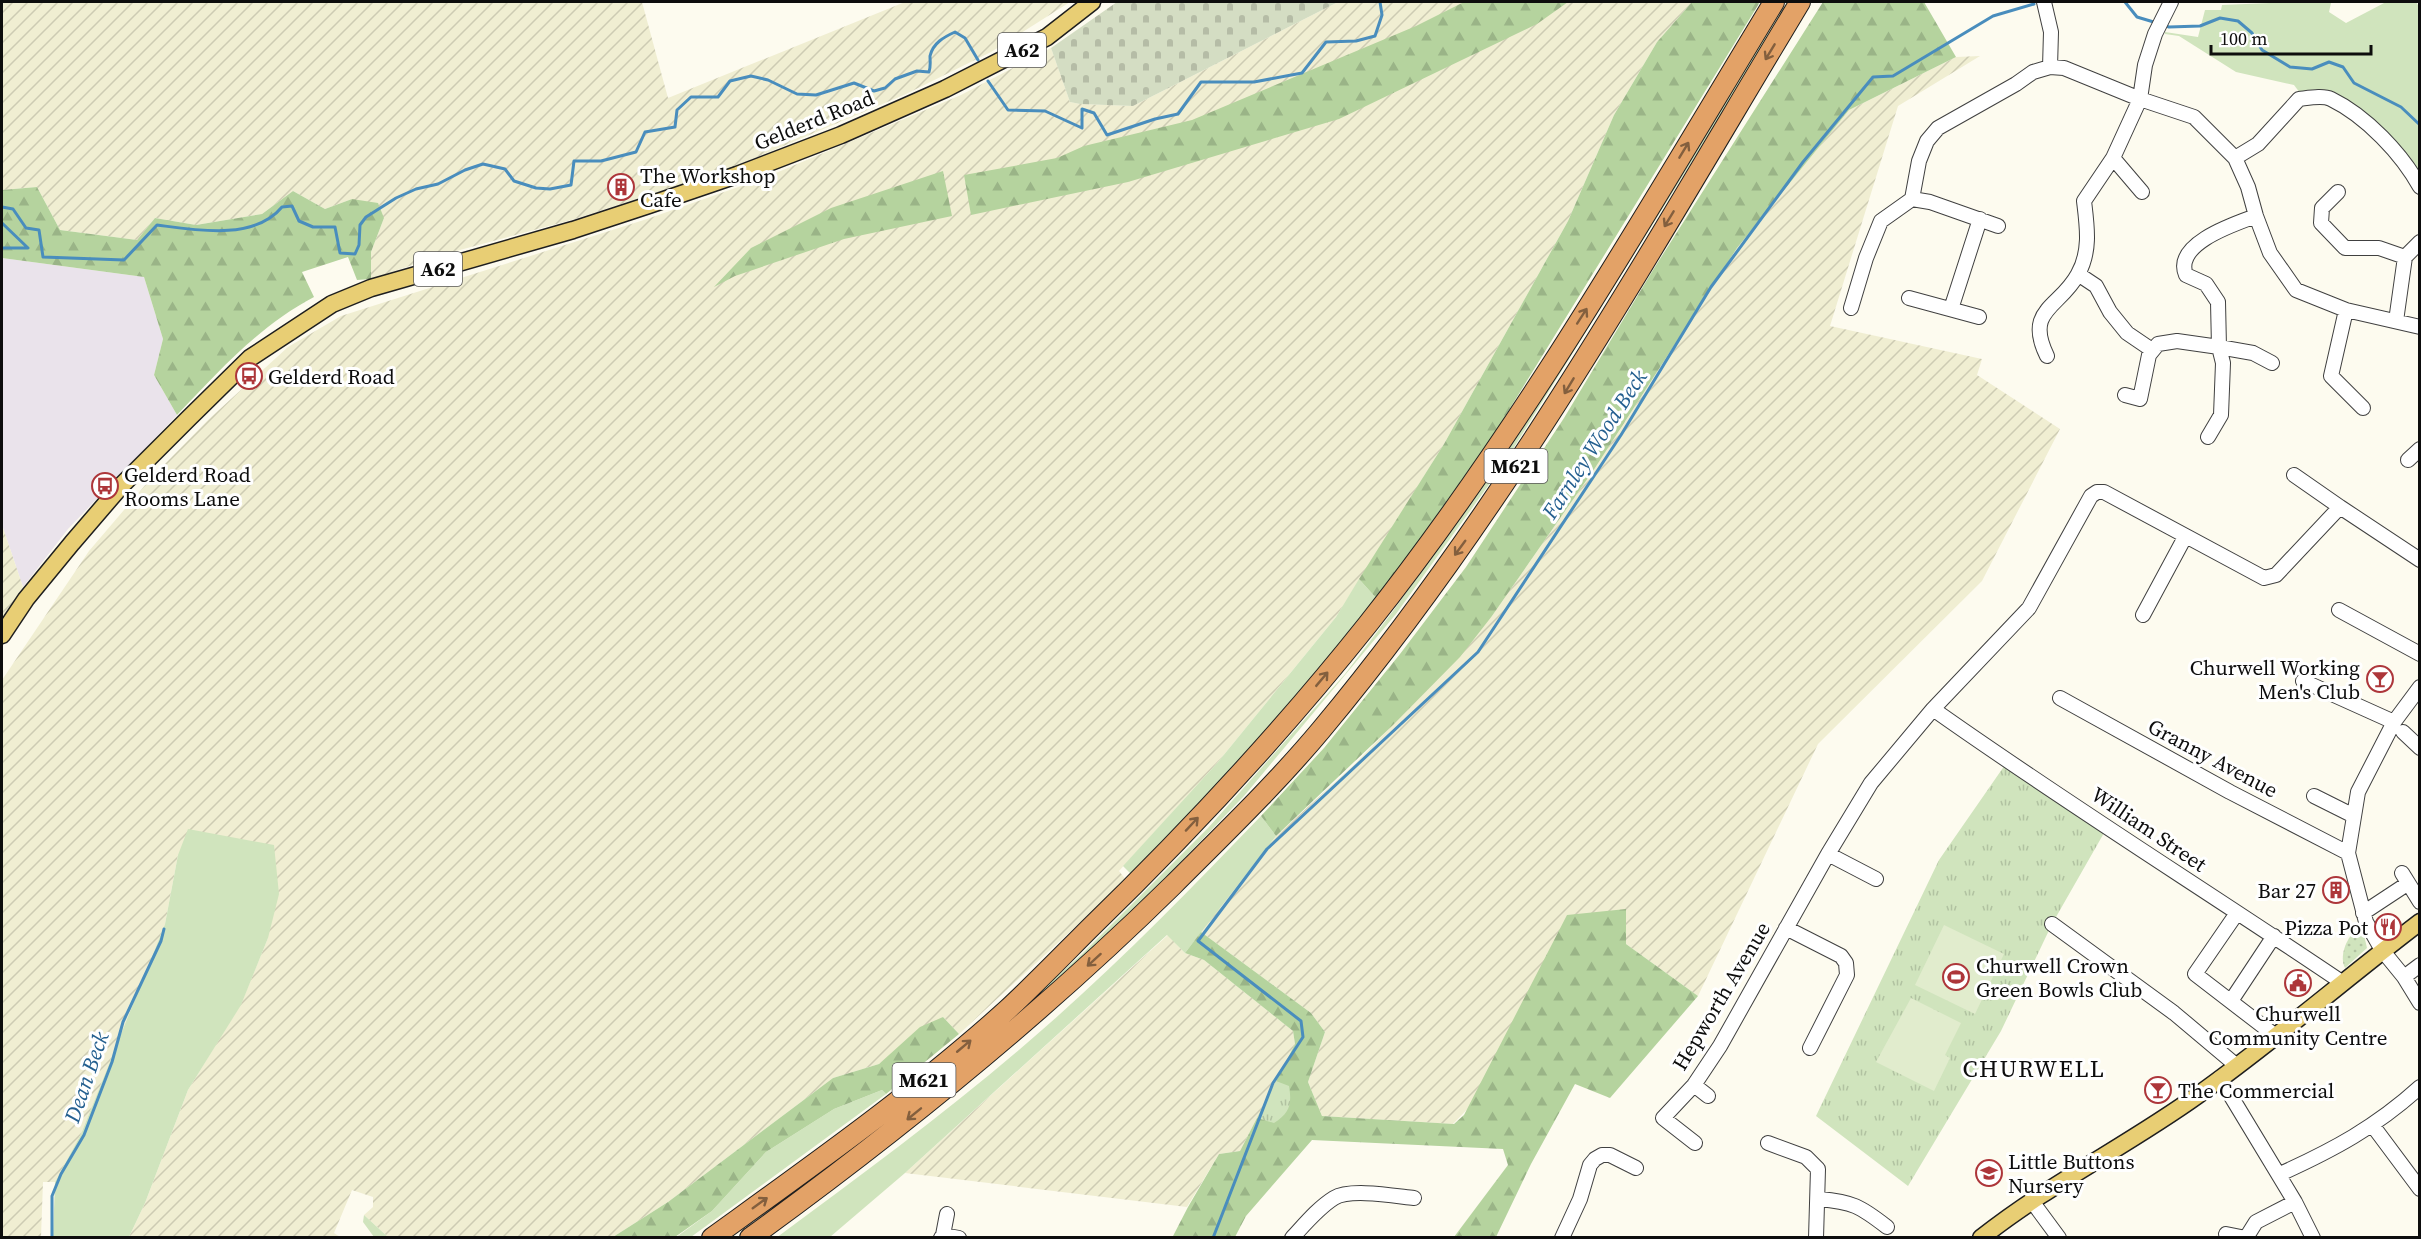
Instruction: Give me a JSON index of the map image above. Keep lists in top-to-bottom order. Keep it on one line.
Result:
{"streets":{"highway":["M621"],"main road":["A62","Gelderd Road"],"street":["Granny Avenue","William Street","Hepworth Avenue"]},"crossings":[["William Street","Hepworth Avenue"]],"districts":["CHURWELL"],"water":["Farnley Wood Beck","Dean Beck"],"places":{"building":["The Workshop Cafe","Bar 27"],"bus stop":["Gelderd Road","Gelderd Road Rooms Lane"],"bar":["Churwell Working Men's Club","The Commercial"],"restaurant":["Pizza Pot"],"sports":["Churwell Crown Green Bowls Club"],"public building":["Churwell Community Centre"],"school or university":["Little Buttons Nursery"]},"scale_bar":"100 m"}
